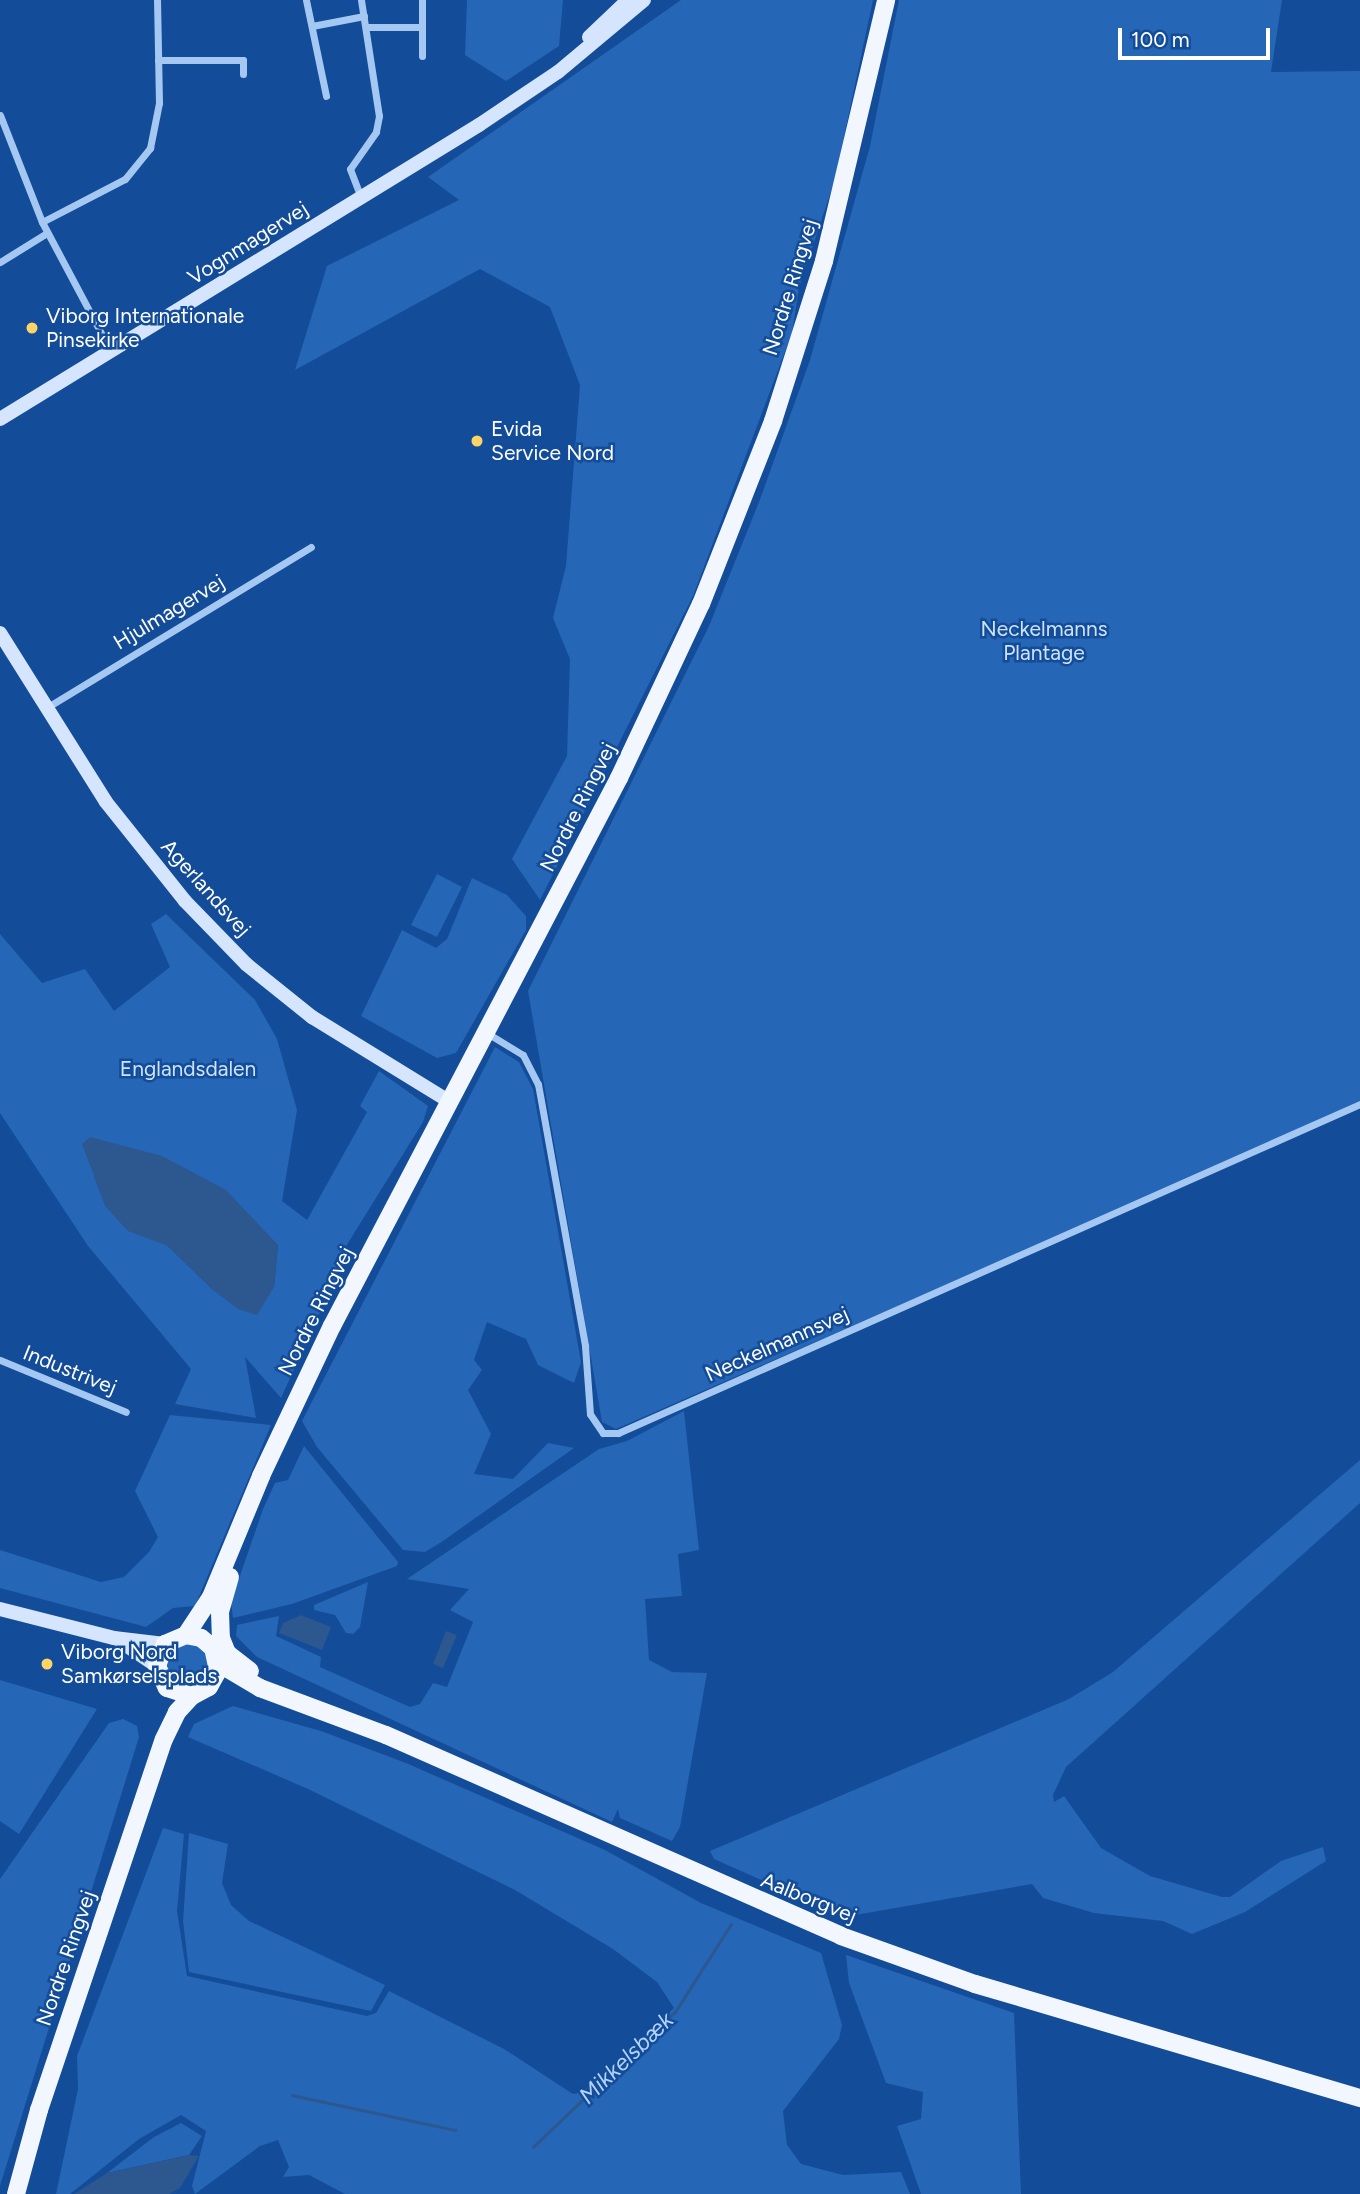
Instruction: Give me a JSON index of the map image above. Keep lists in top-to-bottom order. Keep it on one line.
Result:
{"streets":{"main road":["Nordre Ringvej","Aalborgvej"],"street":["Vognmagervej","Hjulmagervej","Agerlandsvej","Neckelmannsvej","Industrivej"]},"crossings":[["Nordre Ringvej","Agerlandsvej"],["Nordre Ringvej","Neckelmannsvej"],["Nordre Ringvej","Aalborgvej"],["Hjulmagervej","Agerlandsvej"]],"water":["Mikkelsbæk"],"parks":["Neckelmanns Plantage","Englandsdalen"],"places":["Viborg Internationale Pinsekirke","Evida Service Nord","Viborg Nord Samkørselsplads"],"scale_bar":"100 m"}
